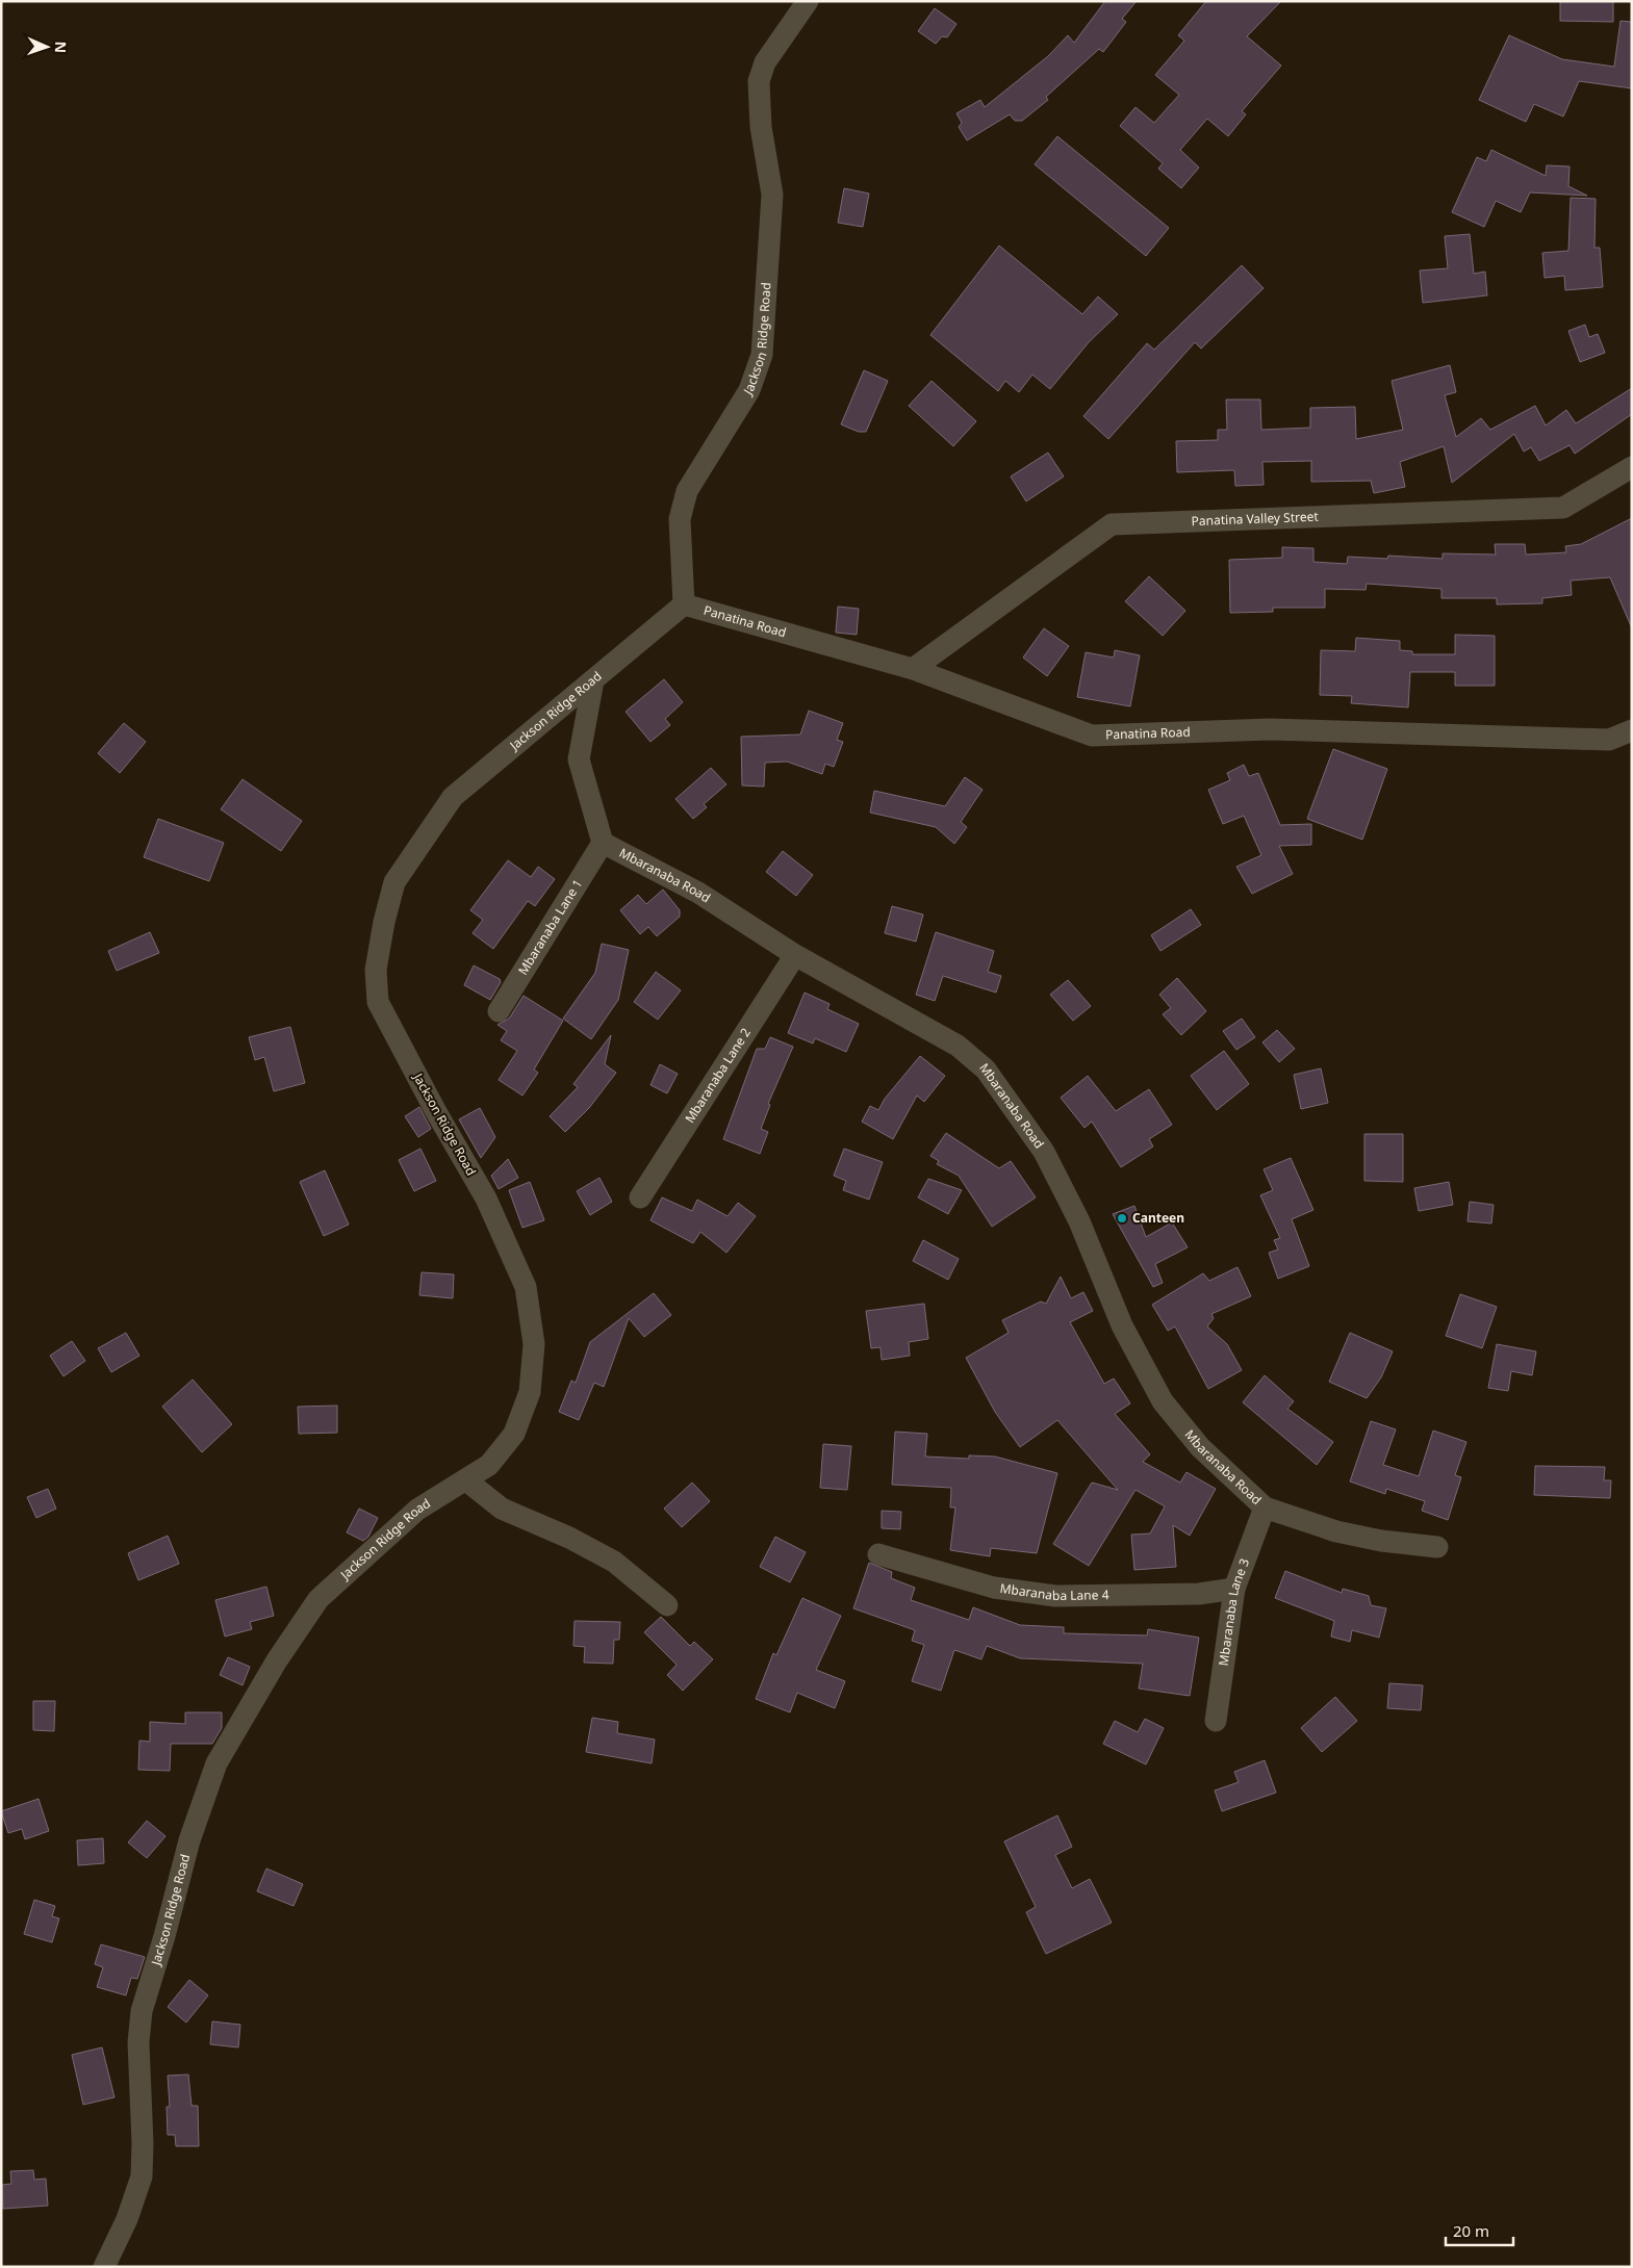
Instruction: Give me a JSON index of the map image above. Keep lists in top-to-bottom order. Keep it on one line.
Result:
{"streets":{"street":["Jackson Ridge Road","Panatina Valley Street","Panatina Road","Mbaranaba Road","Mbaranaba Lane 1","Mbaranaba Lane 2","Mbaranaba Lane 4","Mbaranaba Lane 3"]},"crossings":[["Jackson Ridge Road","Panatina Road"],["Jackson Ridge Road","Mbaranaba Road"],["Panatina Valley Street","Panatina Road"],["Mbaranaba Road","Mbaranaba Lane 1"],["Mbaranaba Road","Mbaranaba Lane 2"],["Mbaranaba Road","Mbaranaba Lane 3"],["Mbaranaba Lane 4","Mbaranaba Lane 3"]],"places":["Canteen"],"scale_bar":"20 m","north":"right"}
